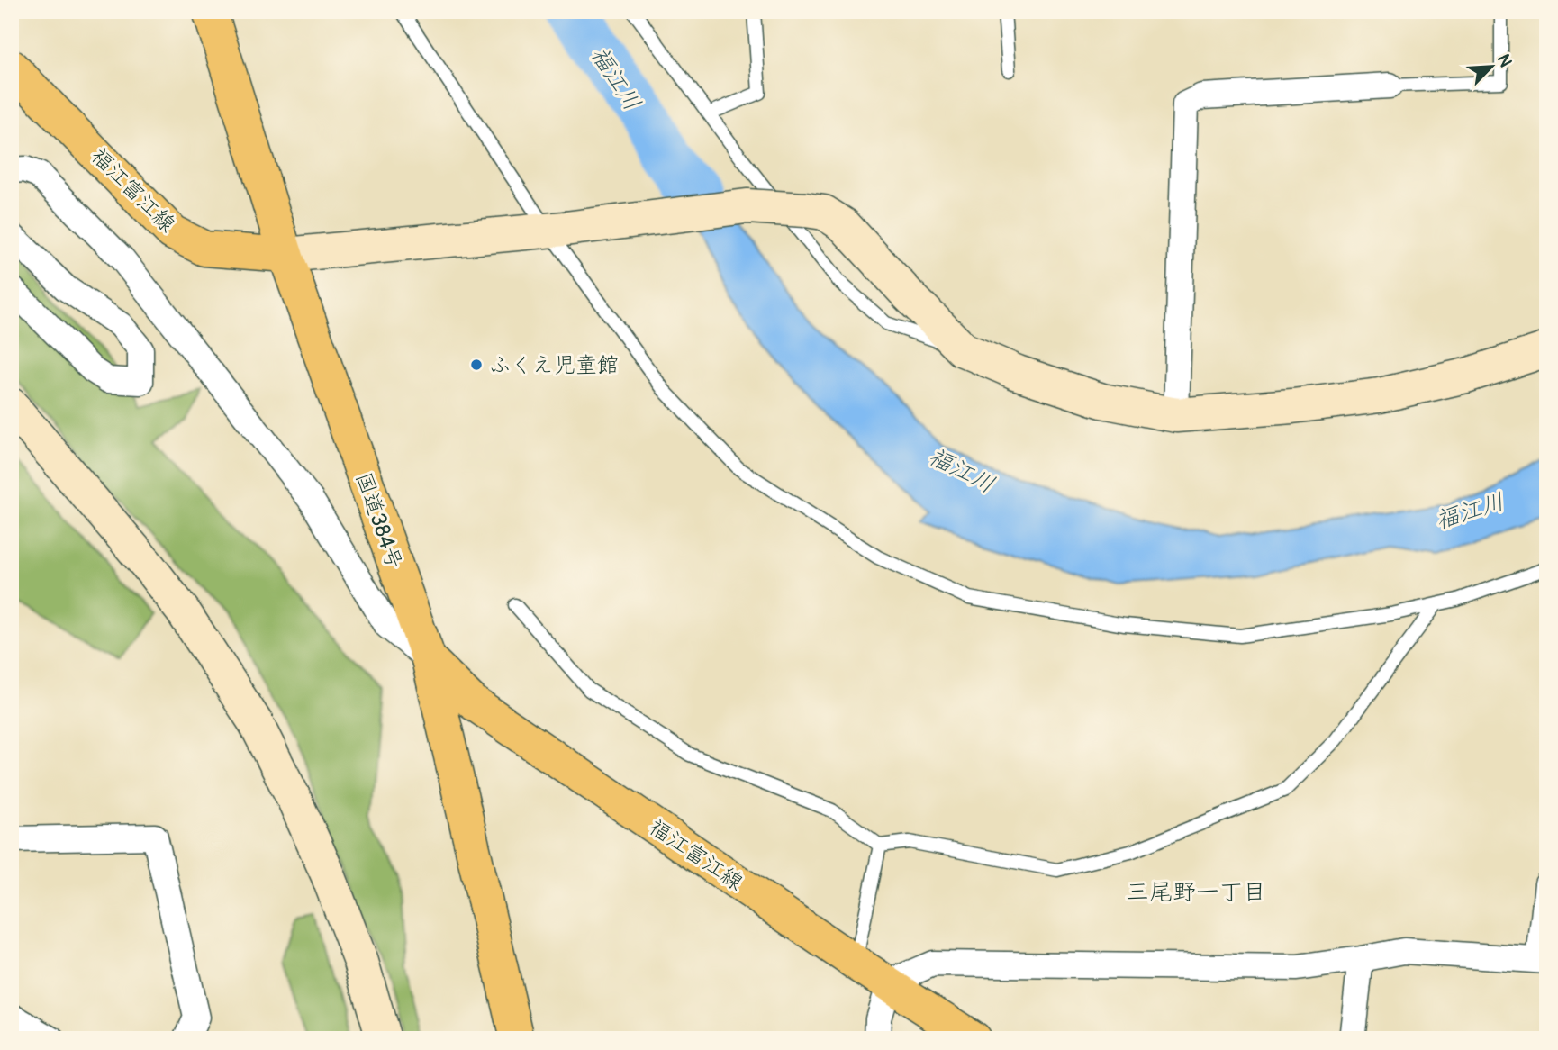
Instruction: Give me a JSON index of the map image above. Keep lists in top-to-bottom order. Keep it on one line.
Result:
{"streets":{"main road":["福江富江線","国道384号"]},"crossings":[["福江富江線","国道384号"]],"districts":["三尾野一丁目"],"water":["福江川"],"places":["ふくえ児童館"],"north":"top right"}
